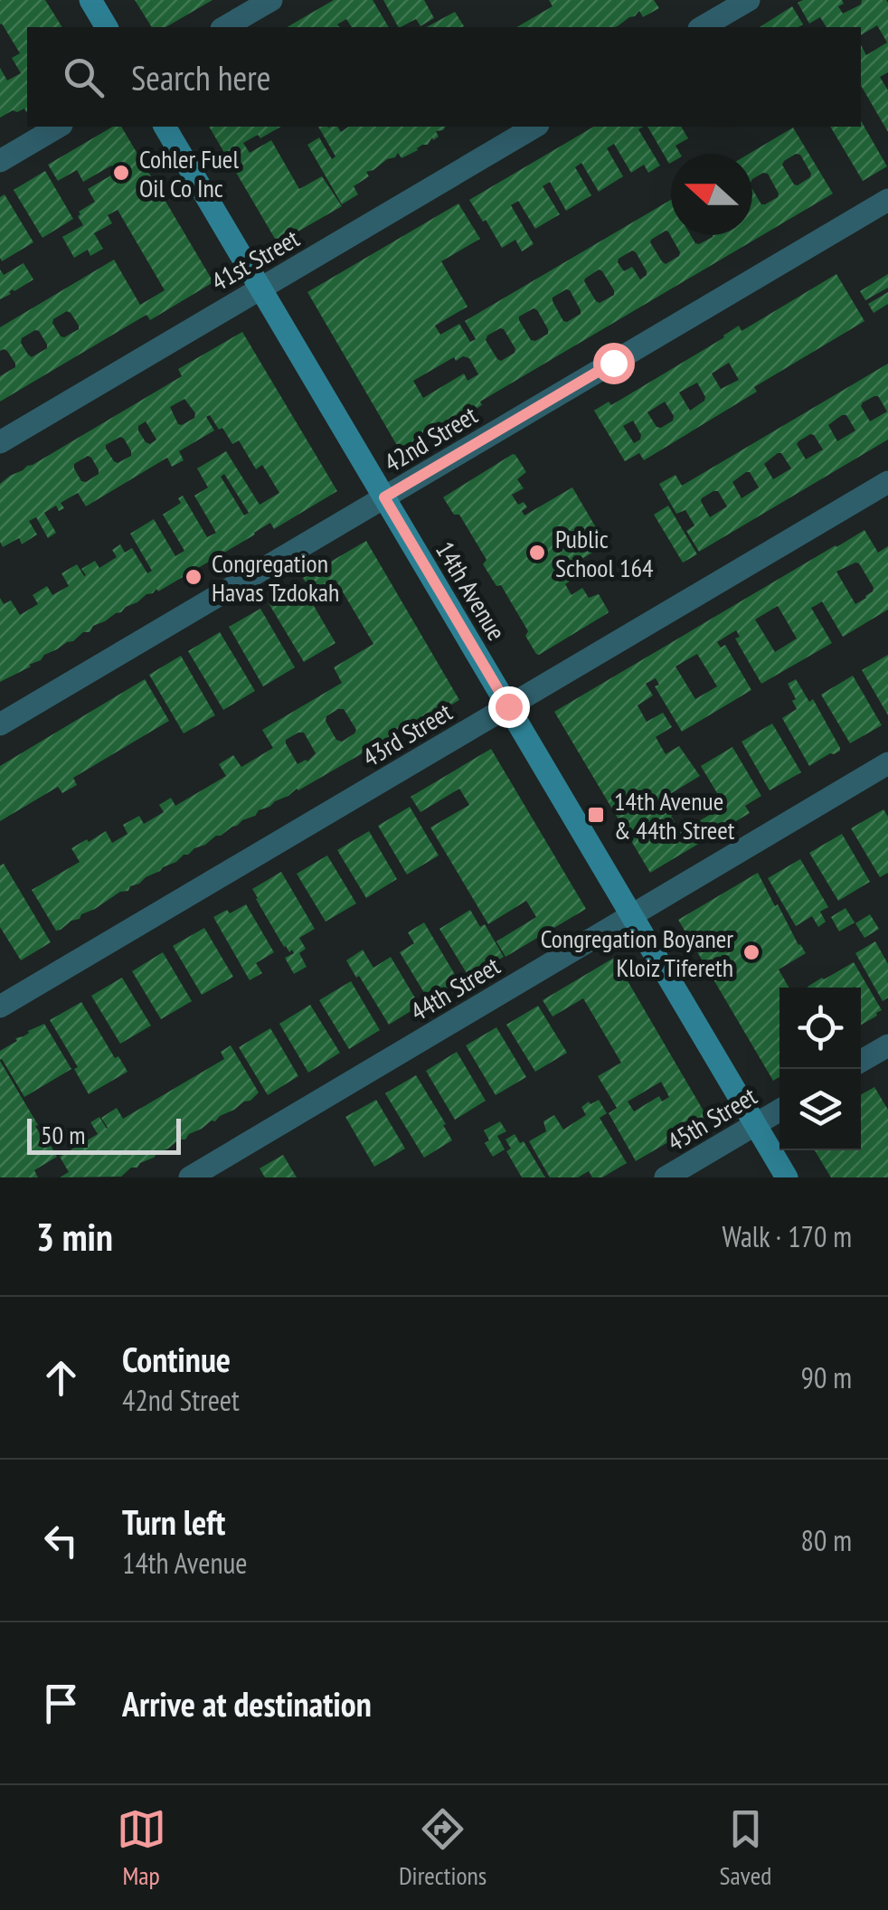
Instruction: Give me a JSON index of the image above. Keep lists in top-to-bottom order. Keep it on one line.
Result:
{"streets":{"main road":["14th Avenue"],"street":["41st Street","42nd Street","43rd Street","44th Street","45th Street"]},"crossings":[["41st Street","14th Avenue"],["42nd Street","14th Avenue"],["14th Avenue","43rd Street"],["14th Avenue","44th Street"],["14th Avenue","45th Street"]],"places":{"other":["Cohler Fuel Oil Co Inc","Public School 164","Congregation Havas Tzdokah","Congregation Boyaner Kloiz Tifereth"],"transit":["14th Avenue & 44th Street"]},"scale_bar":"50 m","north":"left","page":{"search":"Search here","scale":"50 m","heading":["3 min","Walk · 170 m"],"list":[["Continue","42nd Street","90 m"],["Turn left","14th Avenue","80 m"],"Arrive at destination"],"nav":["Map","Directions","Saved"]}}
